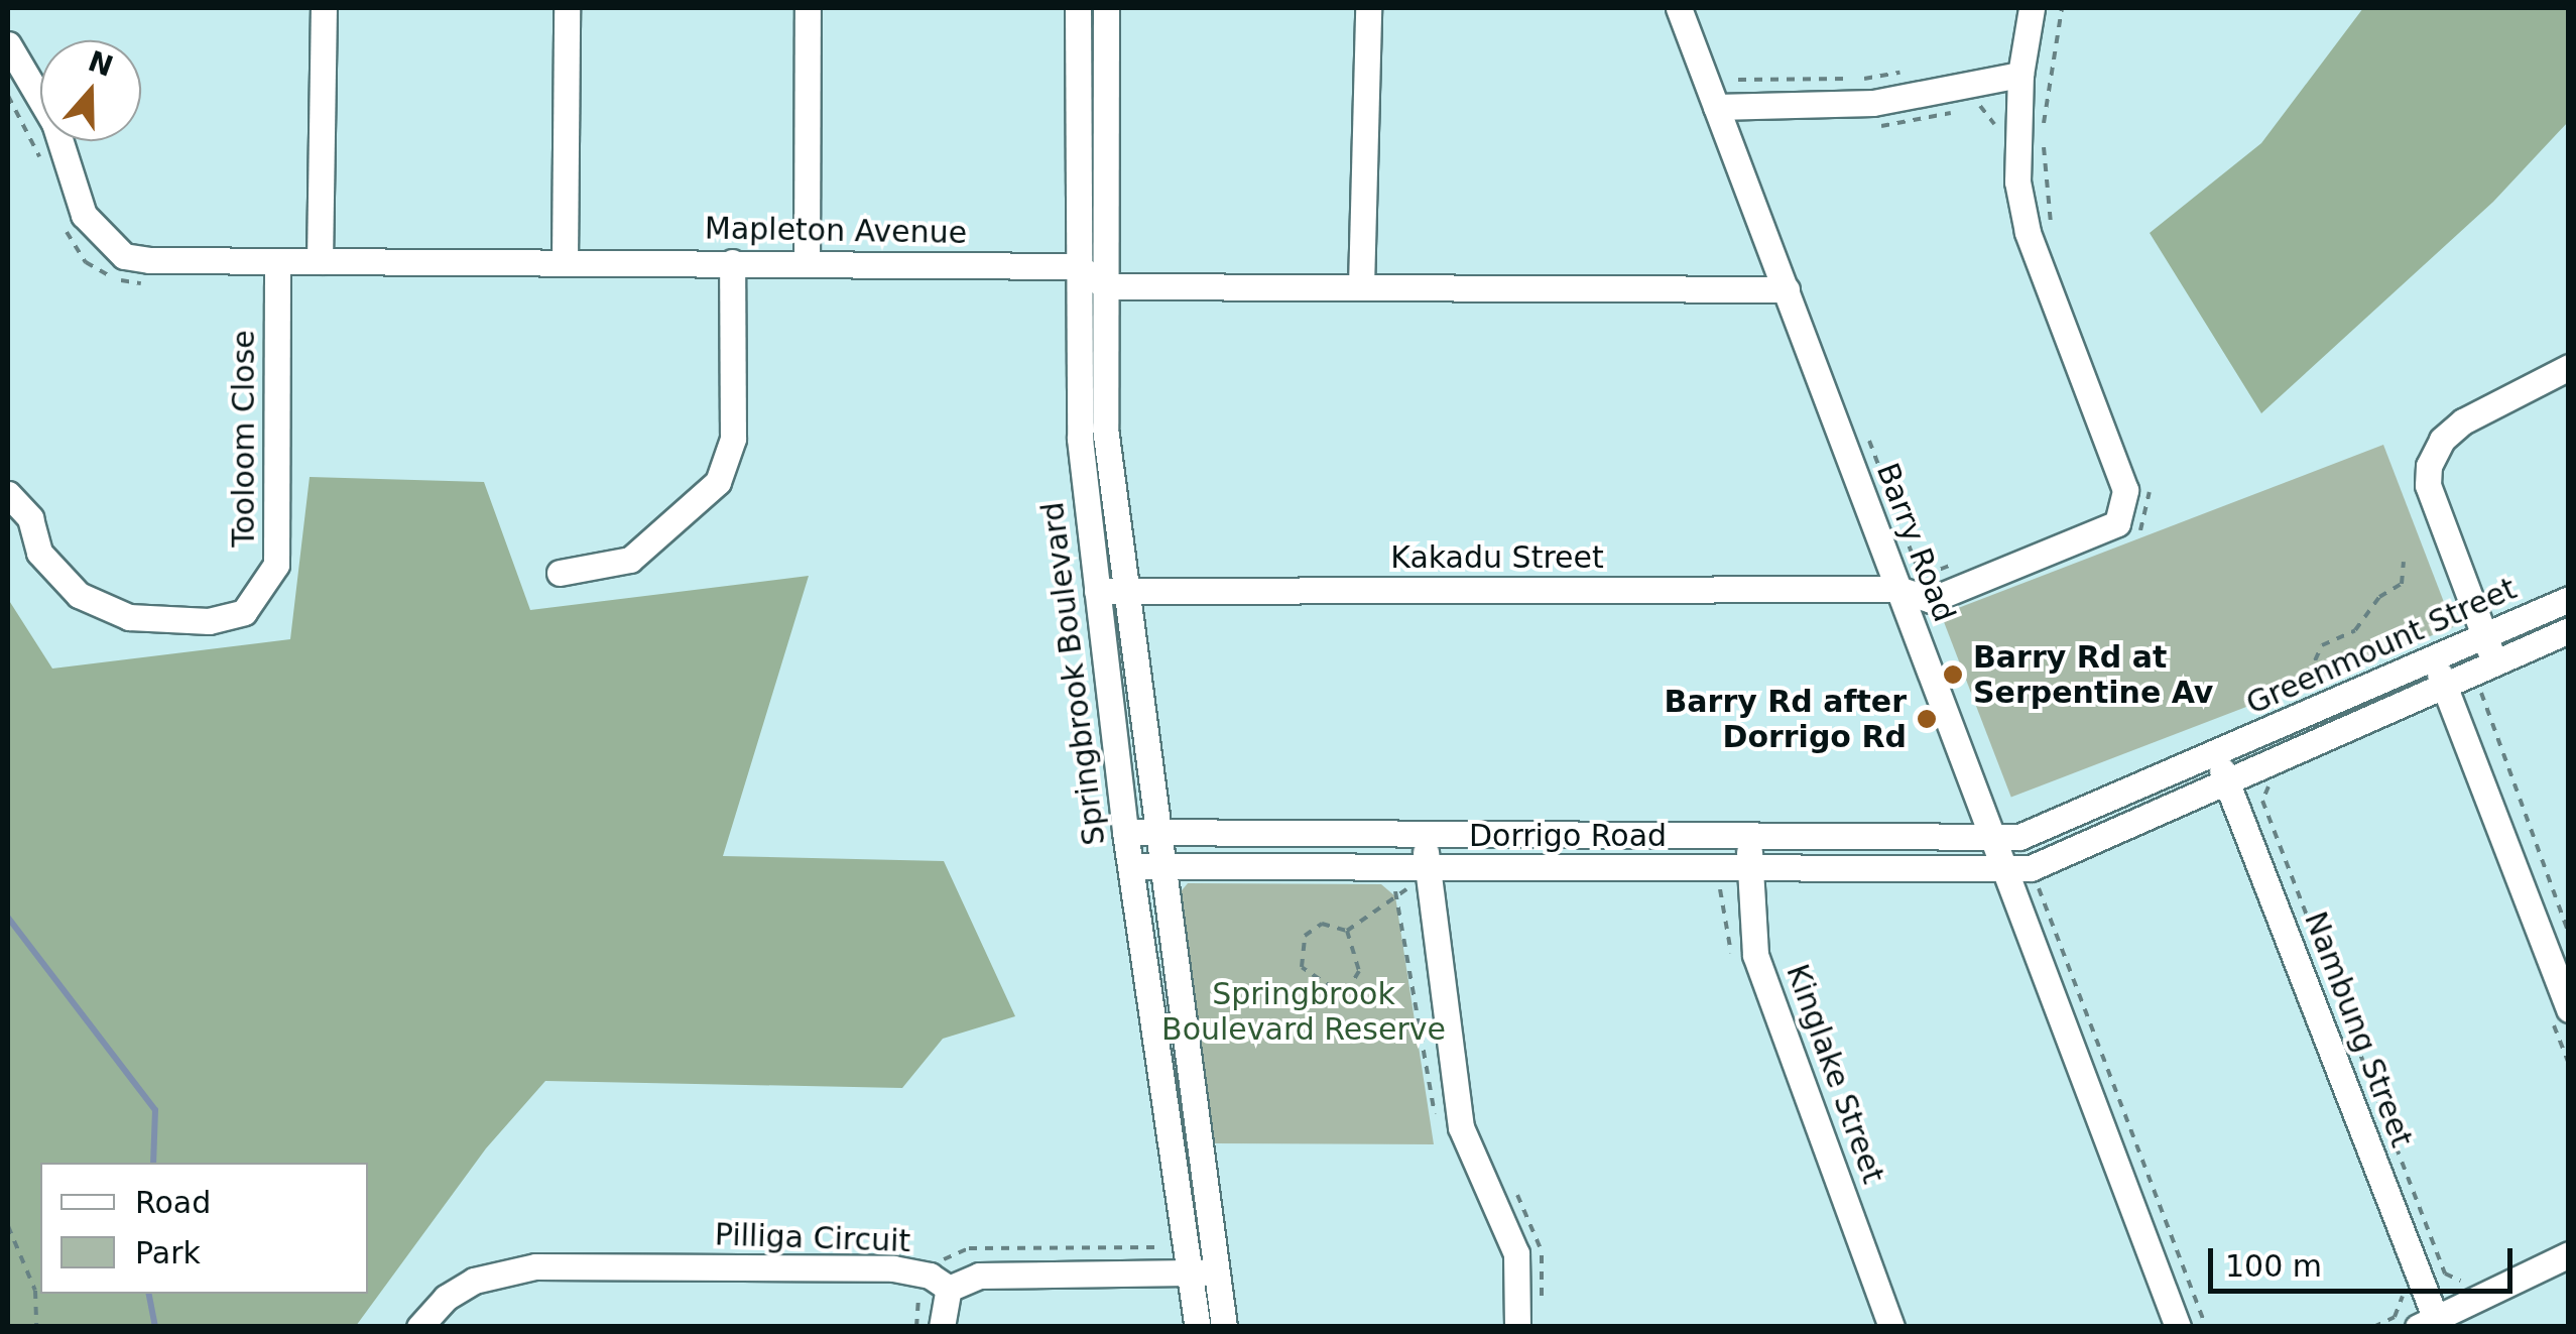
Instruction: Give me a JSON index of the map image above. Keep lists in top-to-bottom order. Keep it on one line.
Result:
{"streets":{"street":["Mapleton Avenue","Tooloom Close","Barry Road","Kakadu Street","Greenmount Street","Springbrook Boulevard","Dorrigo Road","Nambung Street","Kinglake Street","Pilliga Circuit"]},"crossings":[["Mapleton Avenue","Tooloom Close"],["Mapleton Avenue","Springbrook Boulevard"],["Barry Road","Kakadu Street"],["Barry Road","Greenmount Street"],["Barry Road","Dorrigo Road"],["Kakadu Street","Springbrook Boulevard"],["Greenmount Street","Dorrigo Road"],["Greenmount Street","Nambung Street"],["Springbrook Boulevard","Dorrigo Road"],["Springbrook Boulevard","Pilliga Circuit"],["Dorrigo Road","Kinglake Street"]],"parks":["Springbrook Boulevard Reserve"],"places":["Barry Rd at Serpentine Av","Barry Rd after Dorrigo Rd"],"legend":["Road","Park"],"scale_bar":"100 m","north":"top"}
